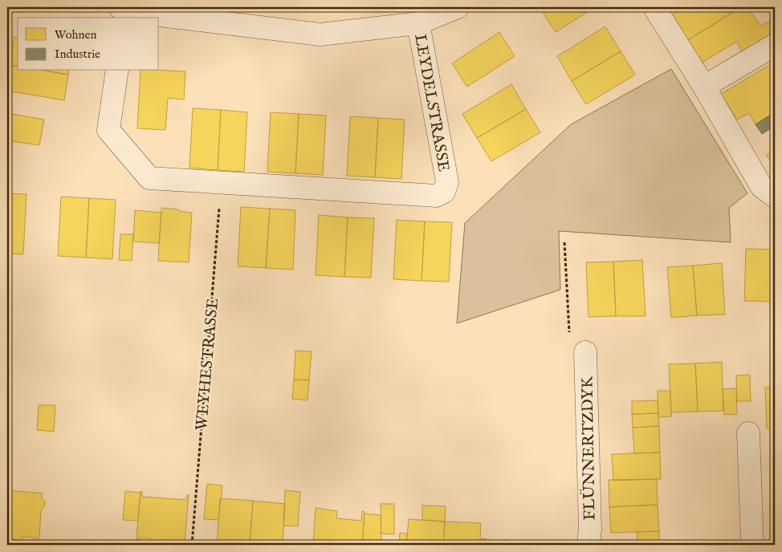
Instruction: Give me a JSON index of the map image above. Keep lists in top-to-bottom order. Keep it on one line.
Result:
{"streets":{"street":["LEYDELSTRASSE","FLÜNNERTZDYK"],"path":["WEYHESTRASSE"]},"crossings":[["LEYDELSTRASSE","WEYHESTRASSE"]],"legend":["Wohnen","Industrie"]}
